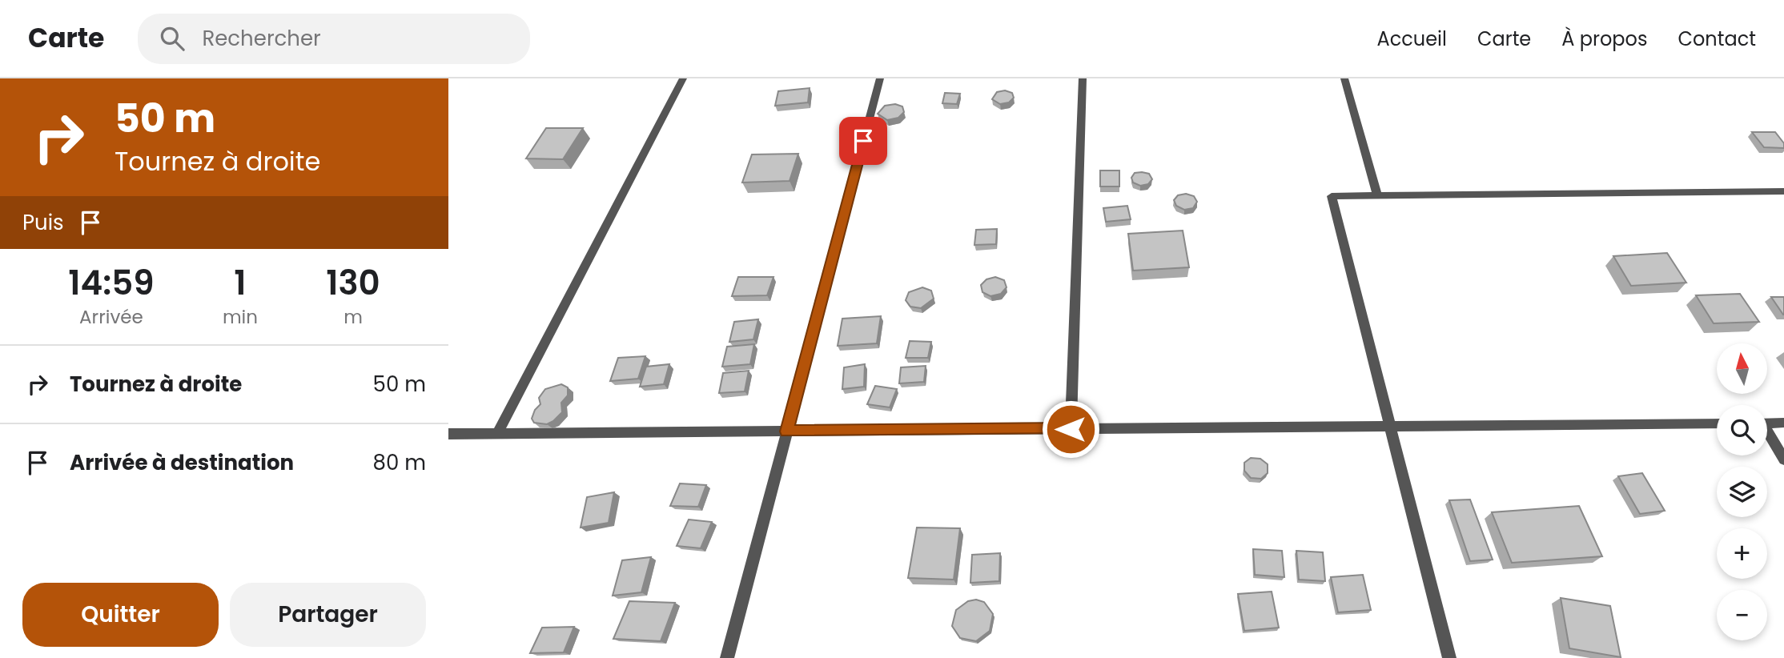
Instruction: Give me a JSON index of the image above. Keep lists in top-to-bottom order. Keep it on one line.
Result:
{"north":"top","page":{"header":"Carte","search":"Rechercher","nav":["Accueil","Carte","À propos","Contact"],"turn":["50 m","Tournez à droite"],"then":"Puis","eta":["14:59","Arrivée","1","min","130","m"],"map_buttons":["+","−"],"list":[{"name":"Tournez à droite","value":"50 m"},{"name":"Arrivée à destination","value":"80 m"}],"buttons":["Quitter","Partager"]}}
